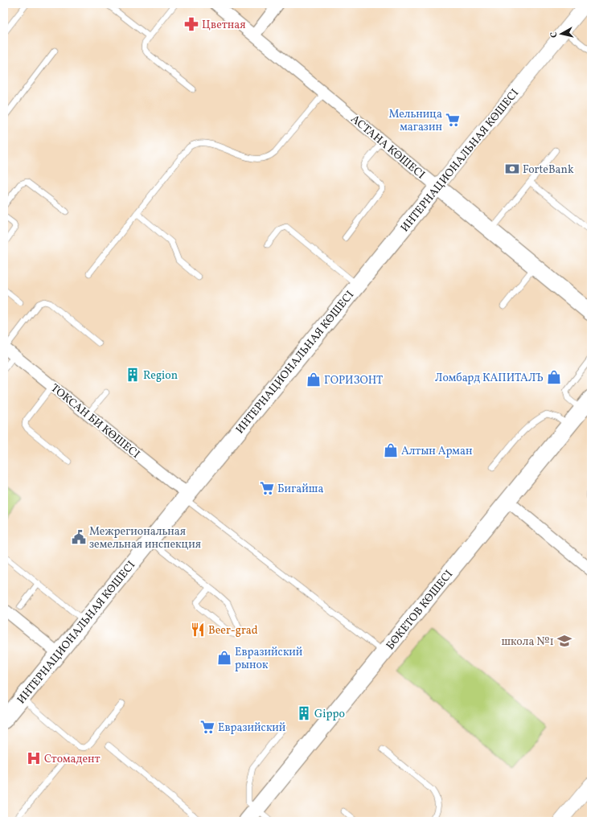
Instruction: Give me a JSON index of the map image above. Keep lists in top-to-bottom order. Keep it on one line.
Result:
{"streets":{"main road":["АСТАНА КӨШЕСІ","ИНТЕРНАЦИОНАЛЬНАЯ КӨШЕСІ","БӨКЕТОВ КӨШЕСІ"],"street":["ТОКСАН БИ КӨШЕСІ"]},"crossings":[["АСТАНА КӨШЕСІ","ИНТЕРНАЦИОНАЛЬНАЯ КӨШЕСІ"],["ИНТЕРНАЦИОНАЛЬНАЯ КӨШЕСІ","ТОКСАН БИ КӨШЕСІ"]],"places":{"pharmacy":["Цветная"],"supermarket":["Мельница магазин","Бигайша","Евразийский"],"bank":["ForteBank"],"building":["Region","Gippo"],"shop":["Ломбард КАПИТАЛЪ","ГОРИЗОНТ","Алтын Арман","Евразийский рынок"],"public building":["Межрегиональная земельная инспекция"],"restaurant":["Beer-grad"],"school or university":["школа №1"],"hospital":["Стомадент"]},"north":"left"}
